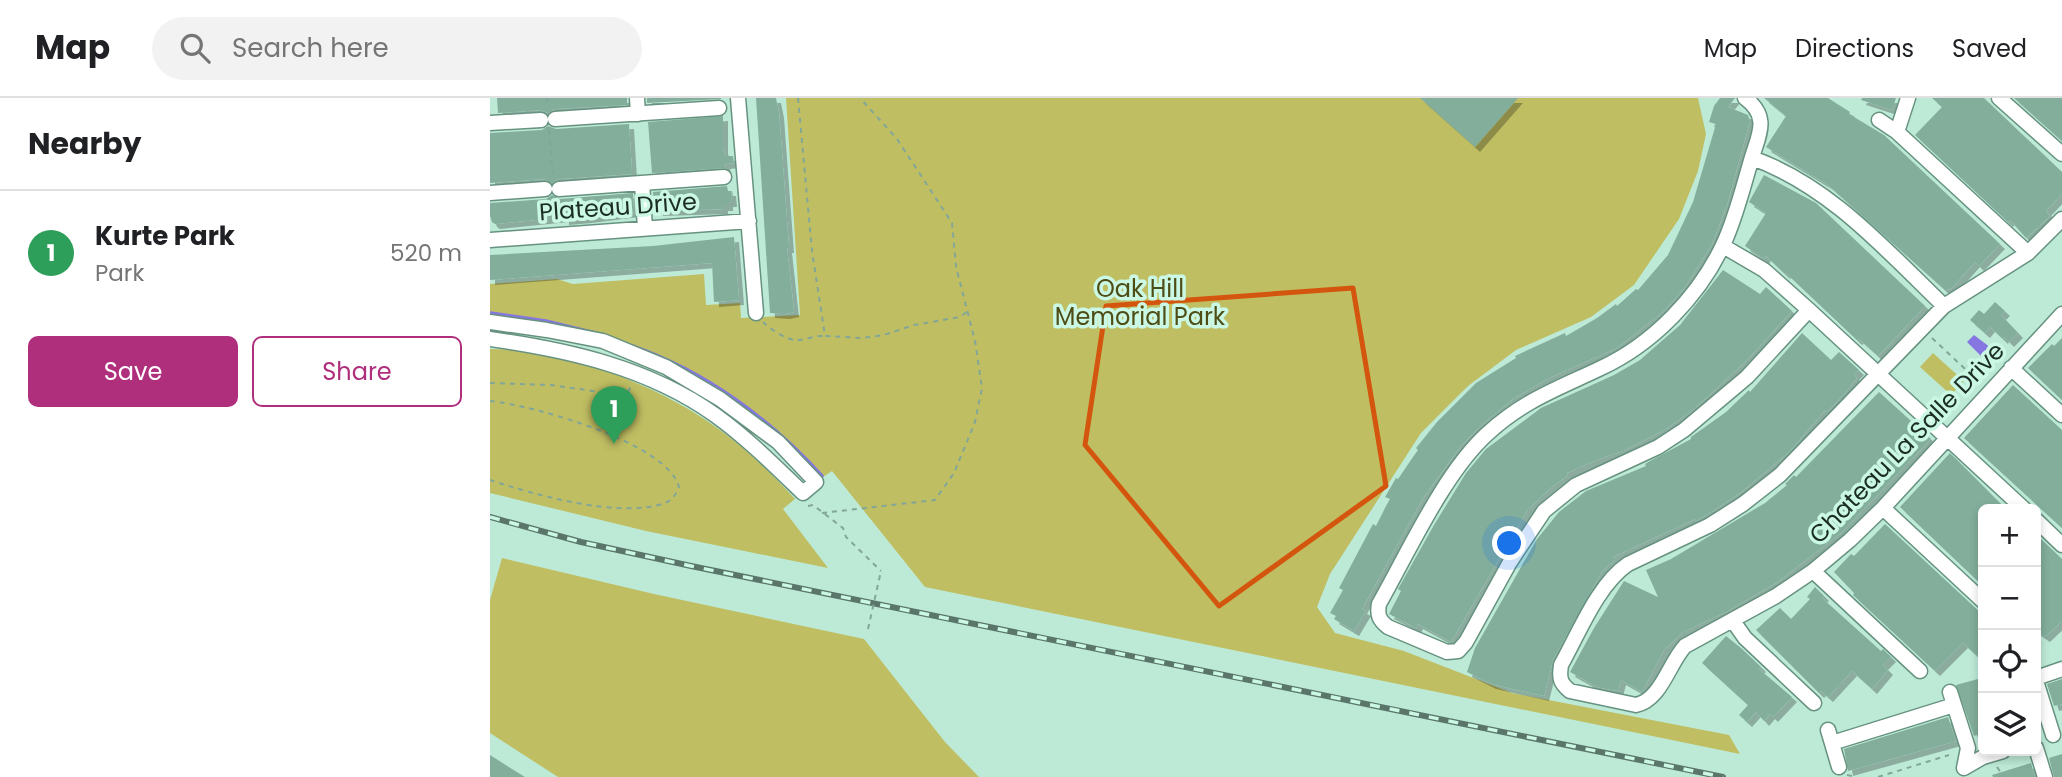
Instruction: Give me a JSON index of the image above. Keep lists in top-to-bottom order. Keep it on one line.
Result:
{"streets":{"street":["Plateau Drive","Chateau La Salle Drive"]},"parks":["Oak Hill Memorial Park"],"page":{"header":"Map","search":"Search here","nav":["Map","Directions","Saved"],"heading":"Nearby","list":[{"mark":"1","name":"Kurte Park","note":"Park","value":"520 m"}],"buttons":["Save","Share"],"pins":"1","map_buttons":["+","−"]}}
